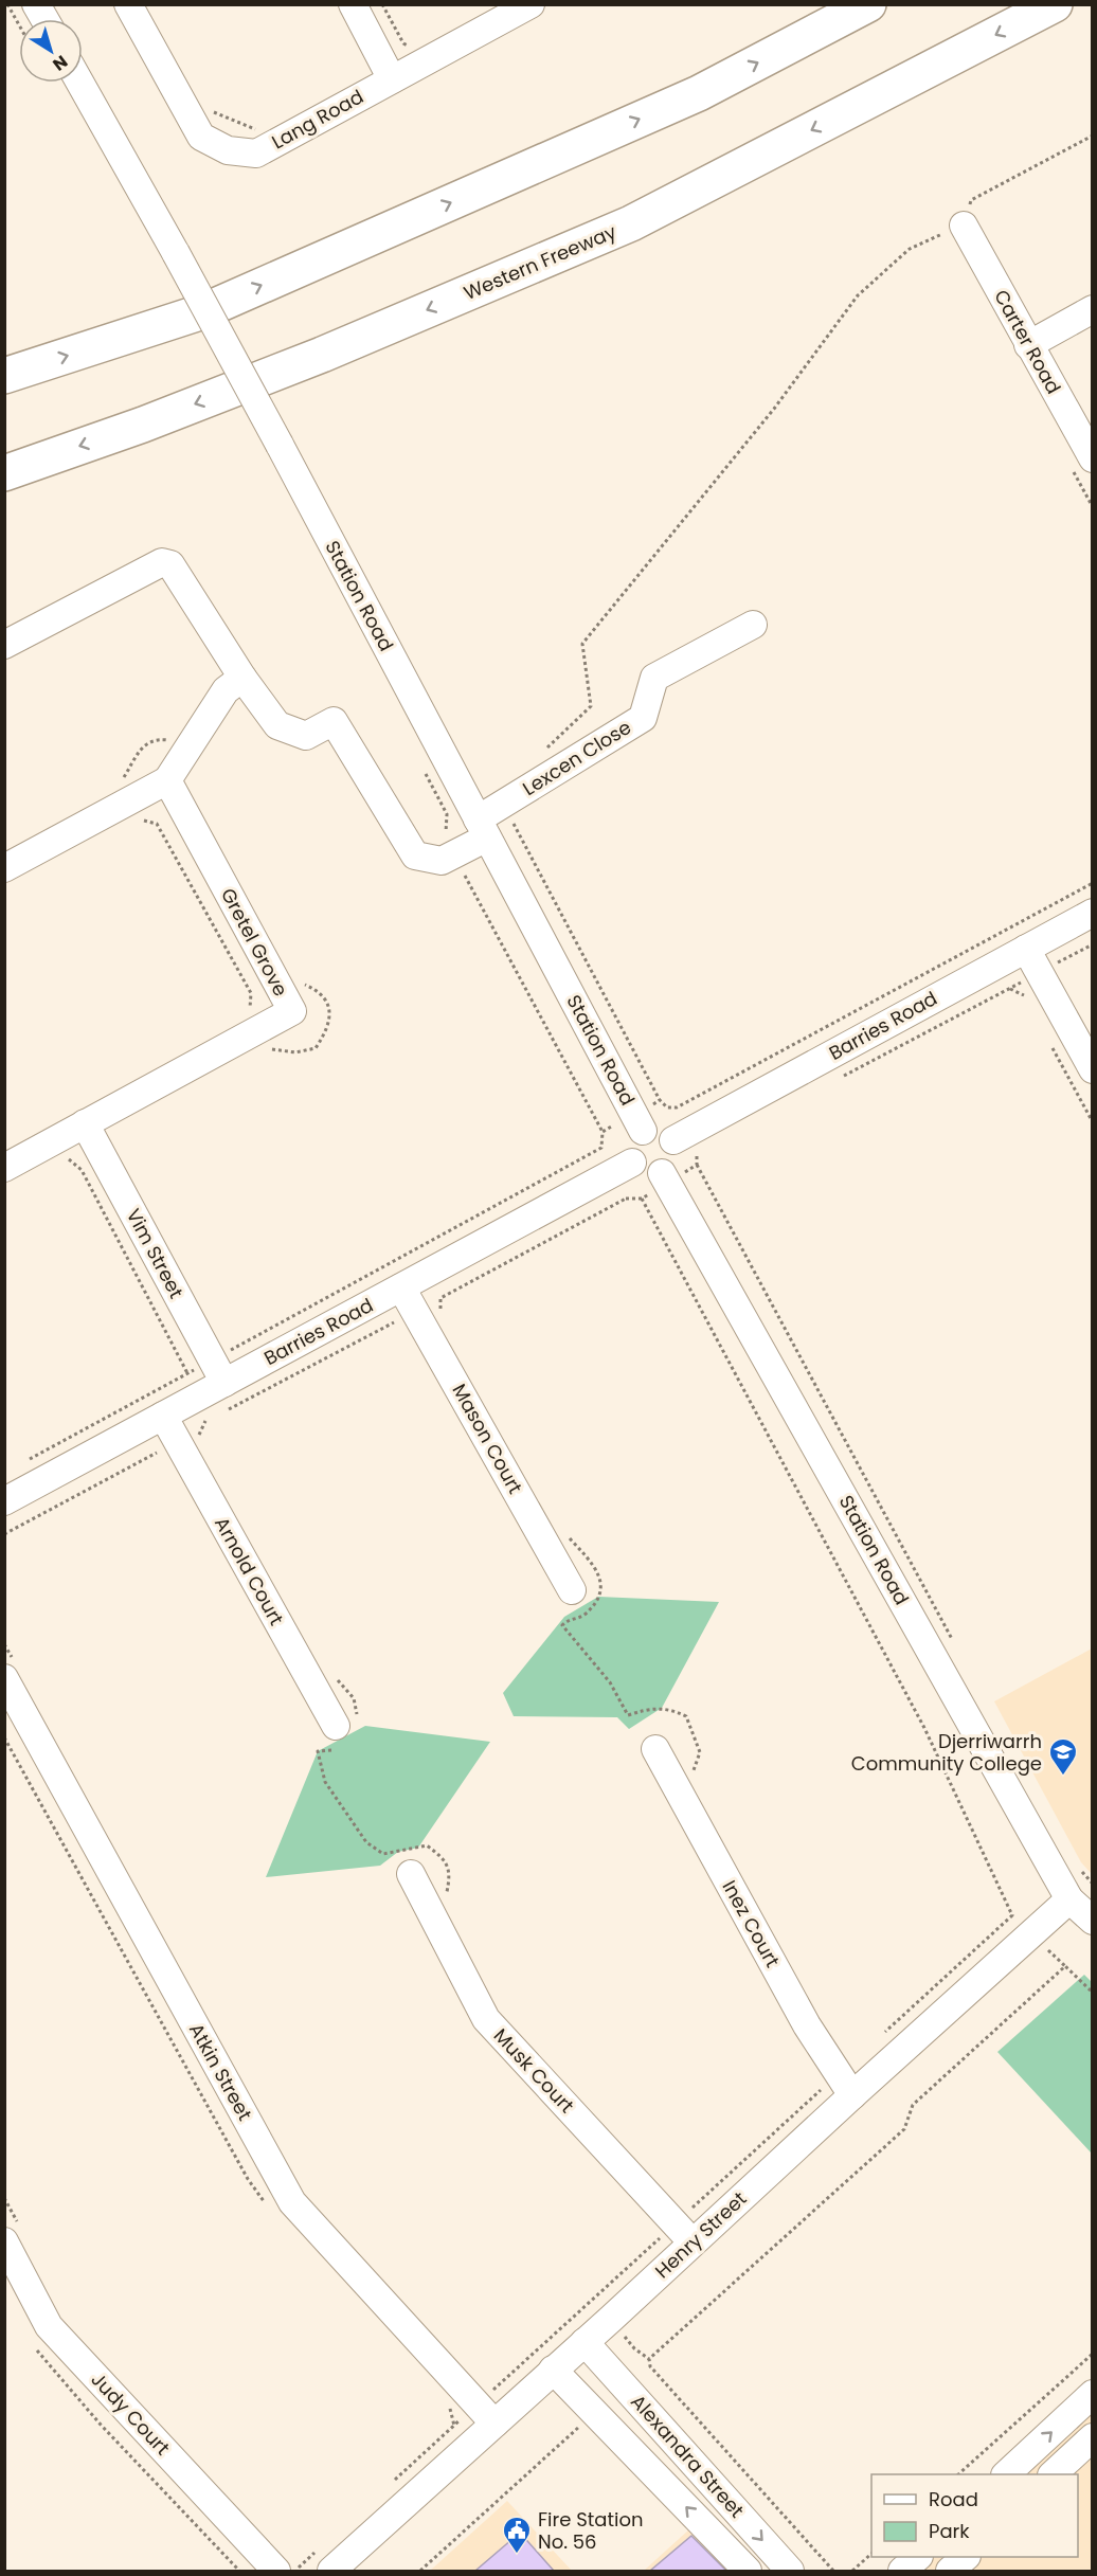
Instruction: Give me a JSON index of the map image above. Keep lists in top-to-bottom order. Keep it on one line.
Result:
{"streets":{"highway":["Western Freeway"],"street":["Lang Road","Carter Road","Station Road","Lexcen Close","Gretel Grove","Barries Road","Vim Street","Mason Court","Arnold Court","Inez Court","Musk Court","Atkin Street","Henry Street","Judy Court","Alexandra Street"]},"crossings":[["Station Road","Lexcen Close"],["Station Road","Barries Road"],["Station Road","Henry Street"],["Gretel Grove","Vim Street"],["Barries Road","Vim Street"],["Barries Road","Mason Court"],["Barries Road","Arnold Court"],["Inez Court","Henry Street"],["Musk Court","Henry Street"],["Atkin Street","Henry Street"],["Henry Street","Alexandra Street"]],"places":{"school or university":["Djerriwarrh Community College"],"public building":["Fire Station No. 56"]},"legend":["Road","Park"],"north":"bottom right"}
